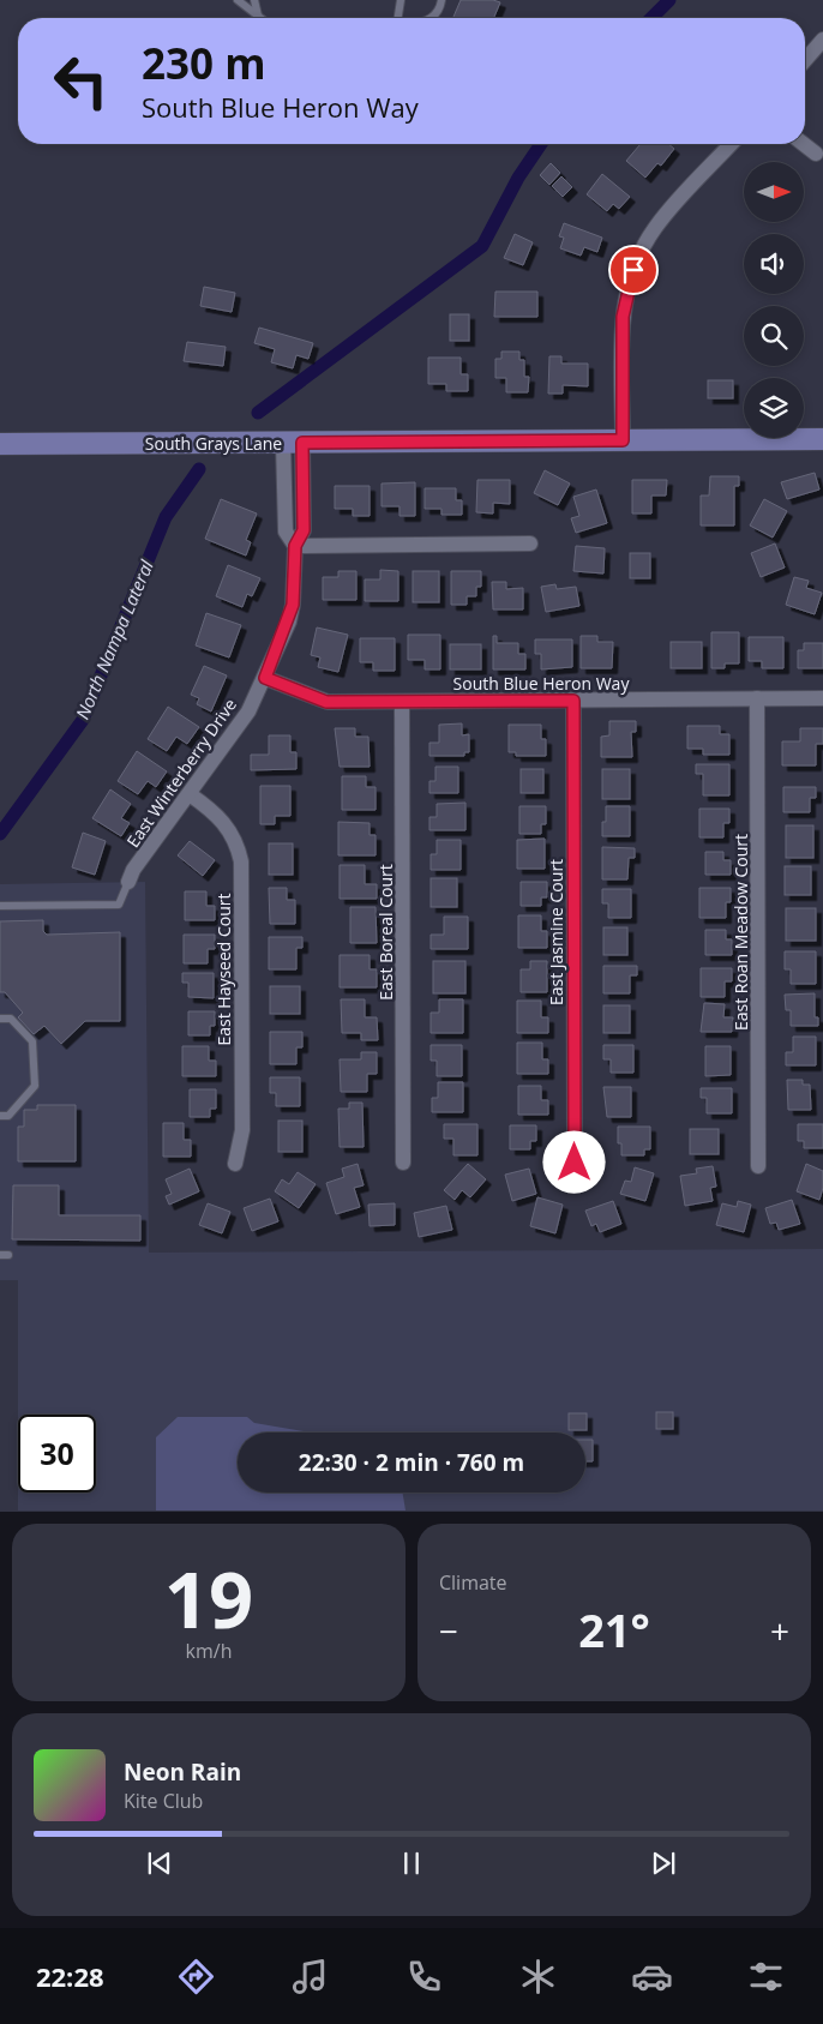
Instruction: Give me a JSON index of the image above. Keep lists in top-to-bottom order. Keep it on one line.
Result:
{"streets":{"street":["South Grays Lane","South Blue Heron Way","East Winterberry Drive","East Boreal Court","East Jasmine Court","East Roan Meadow Court","East Hayseed Court"]},"crossings":[["South Grays Lane","East Winterberry Drive"],["South Blue Heron Way","East Winterberry Drive"],["South Blue Heron Way","East Boreal Court"],["South Blue Heron Way","East Jasmine Court"],["South Blue Heron Way","East Roan Meadow Court"],["East Winterberry Drive","East Hayseed Court"]],"water":["North Nampa Lateral"],"north":"right","page":{"turn":["230 m","South Blue Heron Way"],"limit":"30","trip":"22:30 · 2 min · 760 m","tile":[["19","km/h"],"Climate"],"heat":["−","21°","+"],"song":["Neon Rain","Kite Club"],"tabs":"22:28"}}
